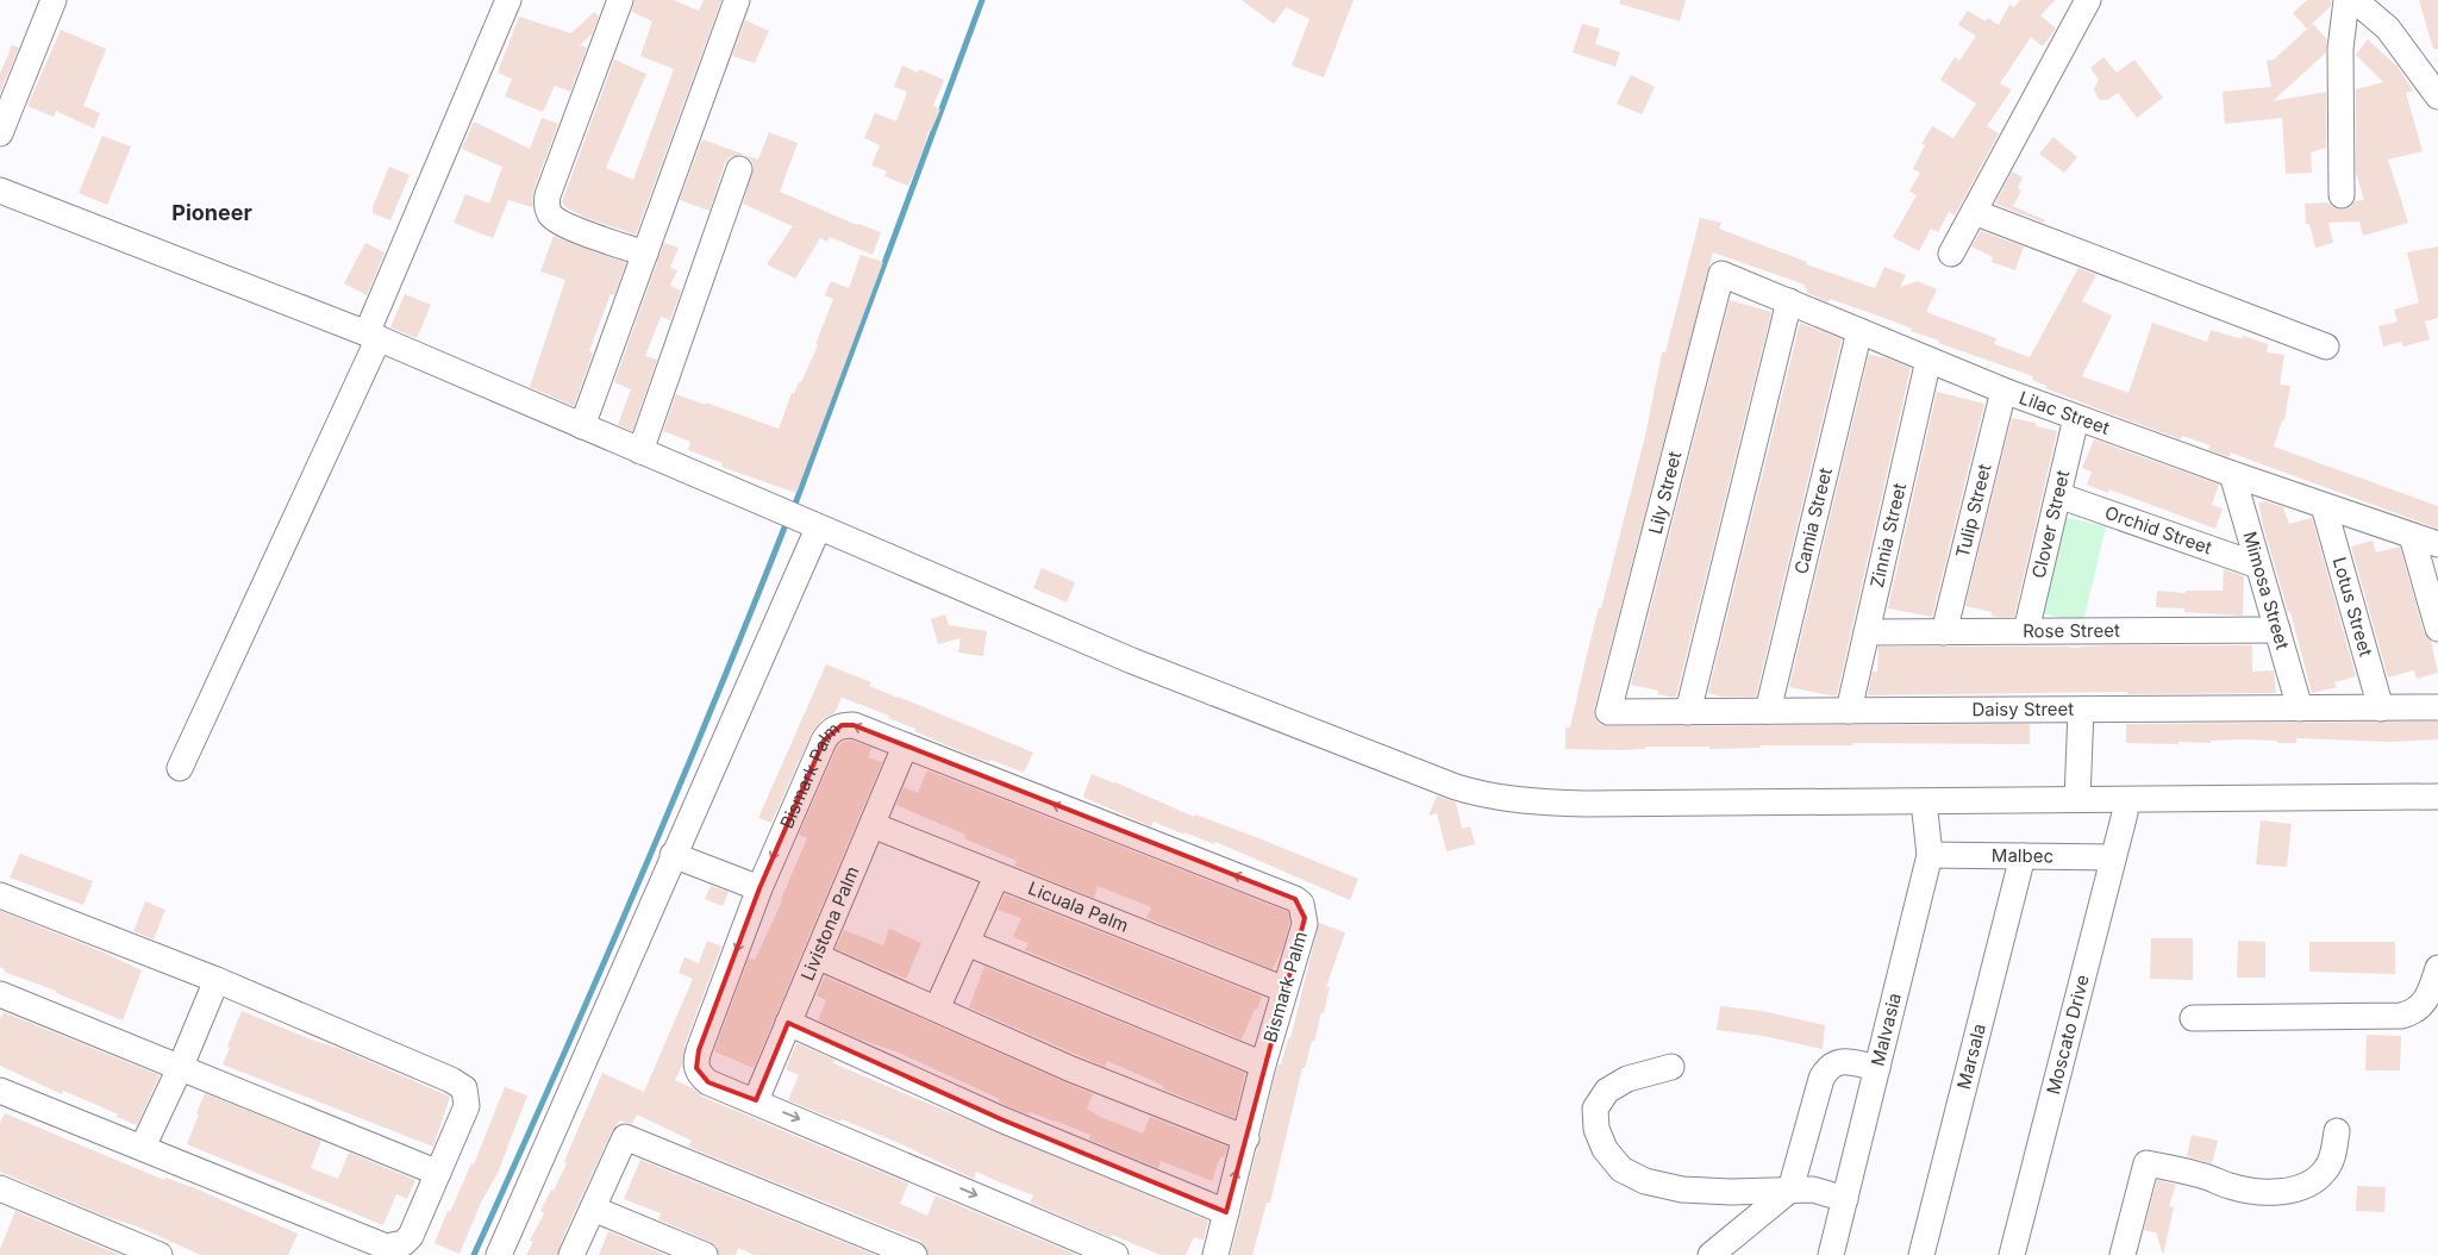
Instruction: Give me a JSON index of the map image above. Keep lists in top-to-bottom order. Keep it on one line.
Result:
{"streets":{"street":["Lilac Street","Lily Street","Tulip Street","Camia Street","Clover Street","Orchid Street","Zinnia Street","Mimosa Street","Lotus Street","Rose Street","Daisy Street","Bismark Palm","Malbec","Licuala Palm","Livistona Palm","Malvasia","Moscato Drive","Marsala"]},"crossings":[["Lilac Street","Lily Street"],["Lilac Street","Tulip Street"],["Lilac Street","Camia Street"],["Lilac Street","Clover Street"],["Lilac Street","Zinnia Street"],["Lilac Street","Mimosa Street"],["Lilac Street","Lotus Street"],["Lily Street","Daisy Street"],["Tulip Street","Rose Street"],["Camia Street","Daisy Street"],["Clover Street","Orchid Street"],["Clover Street","Rose Street"],["Orchid Street","Mimosa Street"],["Zinnia Street","Rose Street"],["Zinnia Street","Daisy Street"],["Mimosa Street","Rose Street"],["Mimosa Street","Daisy Street"],["Lotus Street","Daisy Street"],["Bismark Palm","Licuala Palm"],["Bismark Palm","Livistona Palm"],["Malbec","Malvasia"],["Malbec","Moscato Drive"],["Malbec","Marsala"],["Licuala Palm","Livistona Palm"]],"districts":["Pioneer"]}
